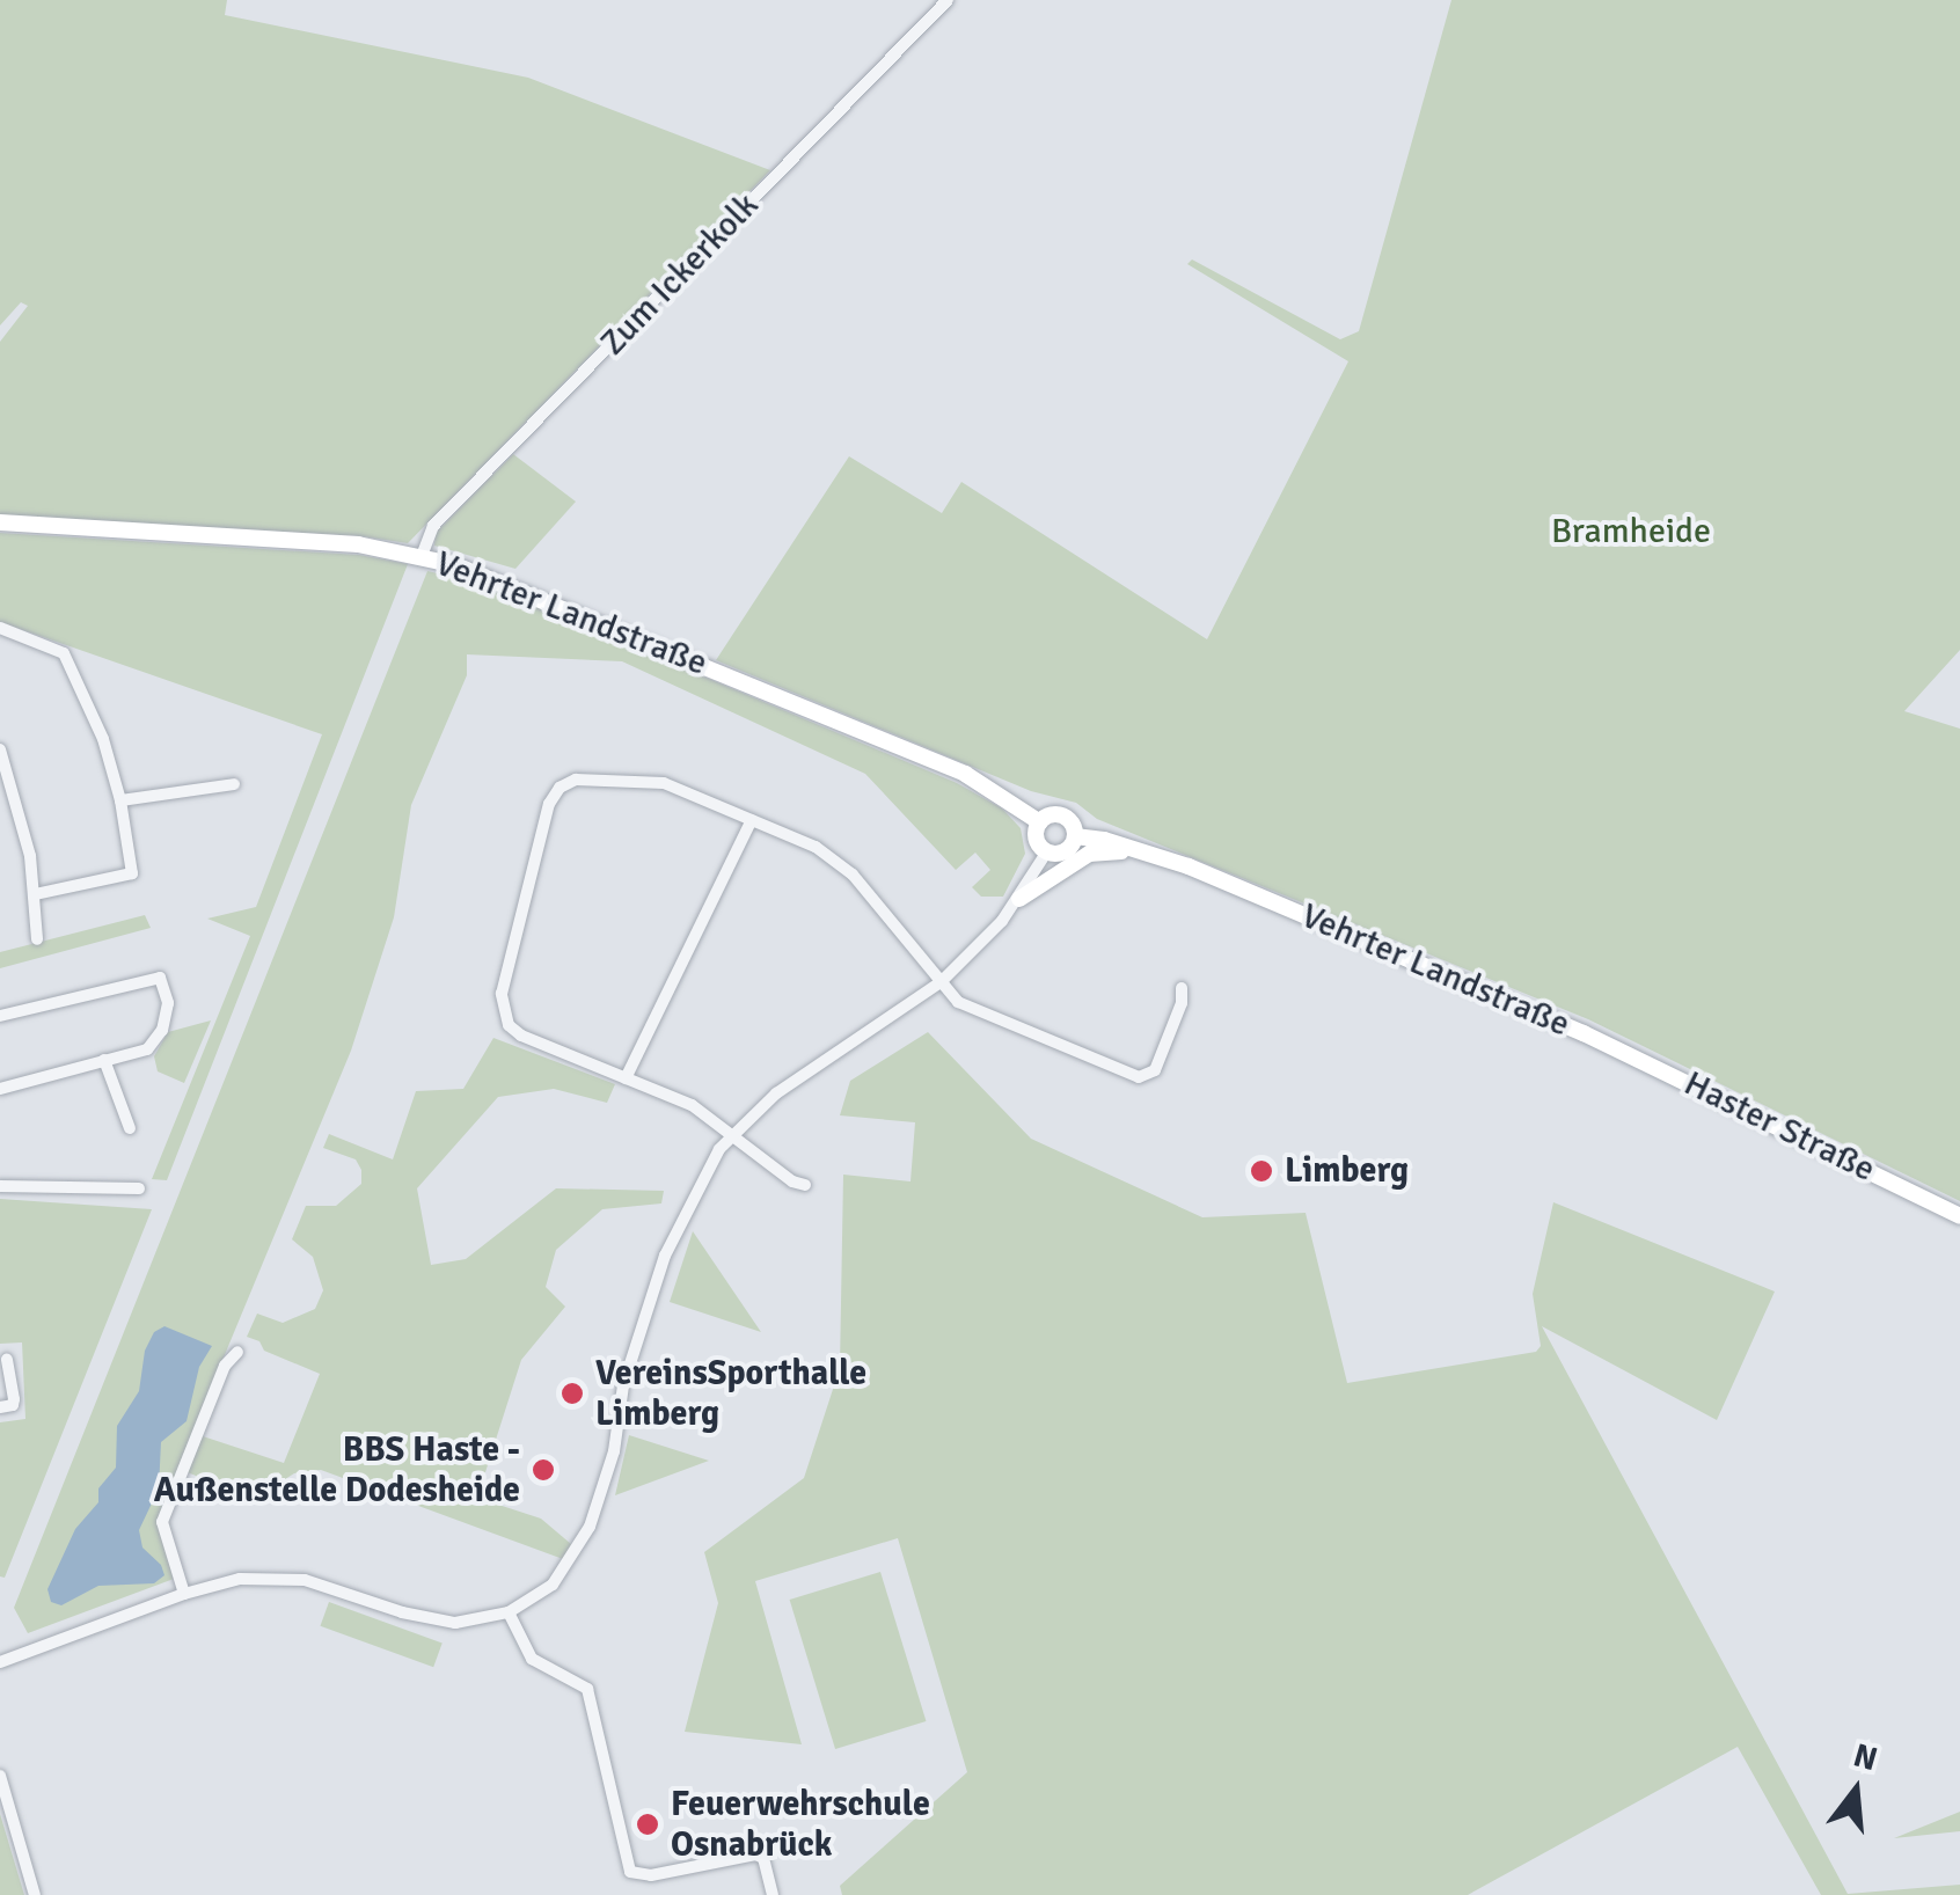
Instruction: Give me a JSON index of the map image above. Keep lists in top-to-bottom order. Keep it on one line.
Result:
{"streets":{"main road":["Vehrter Landstraße","Haster Straße"],"street":["Zum Ickerkolk"]},"crossings":[["Zum Ickerkolk","Vehrter Landstraße"],["Vehrter Landstraße","Haster Straße"]],"parks":["Bramheide"],"places":["Limberg","VereinsSporthalle Limberg","BBS Haste - Außenstelle Dodesheide","Feuerwehrschule Osnabrück"],"north":"top"}
